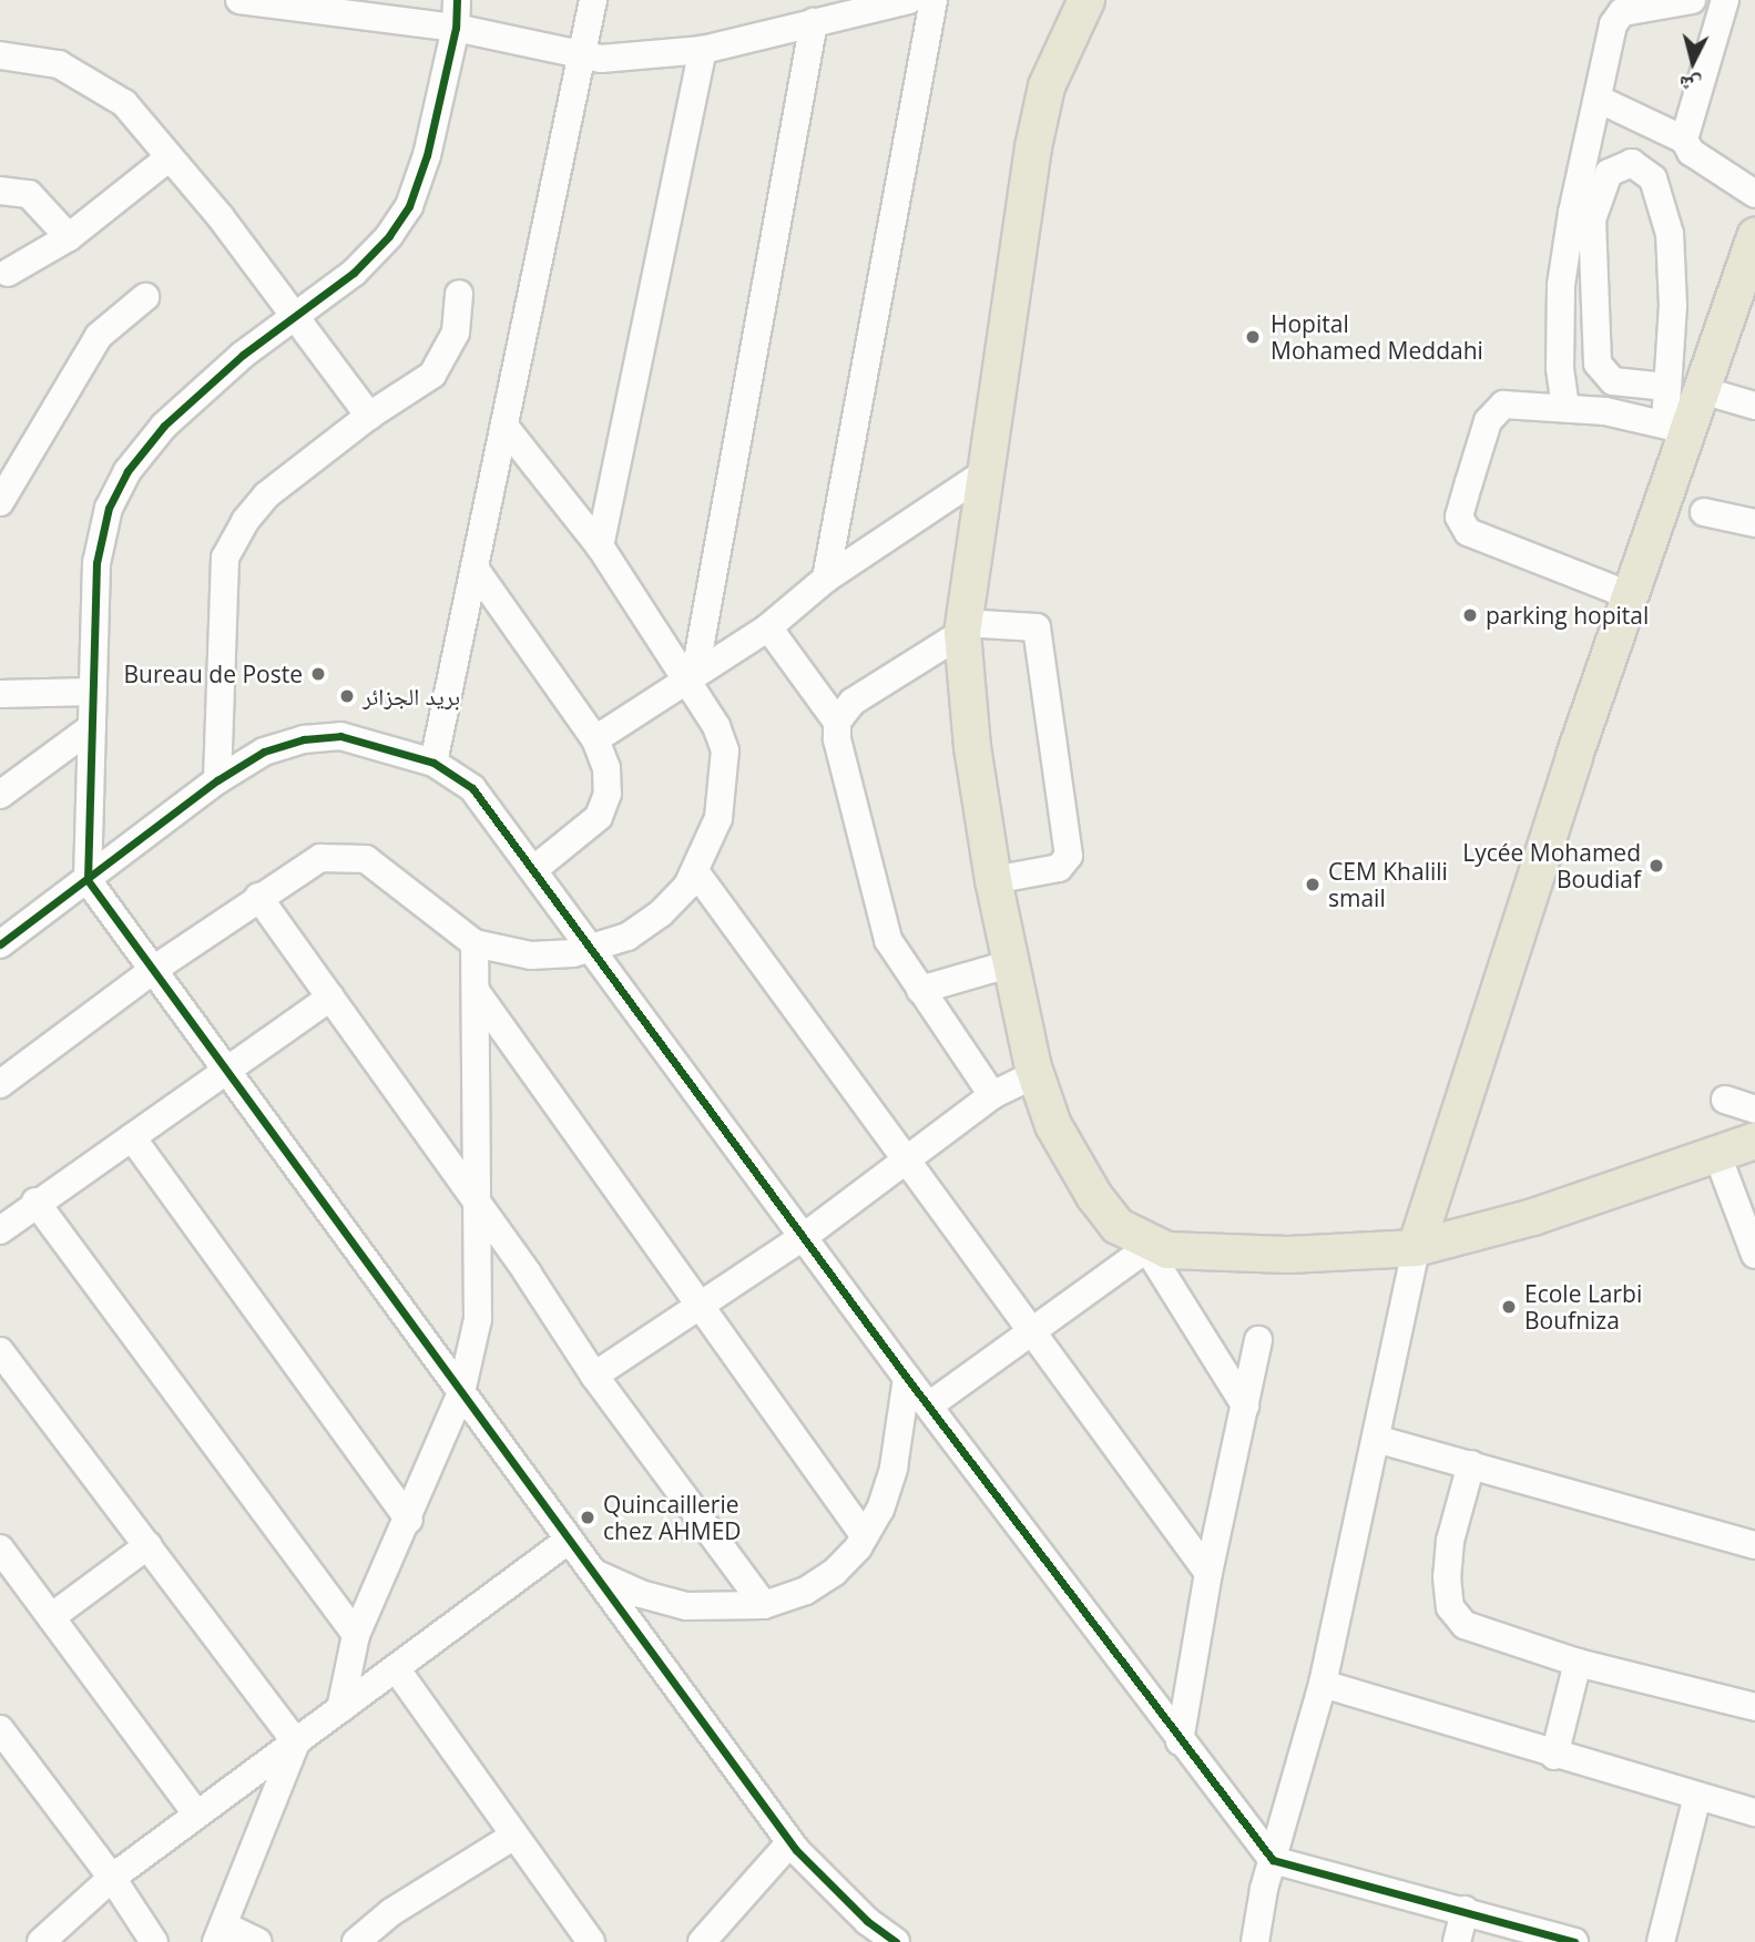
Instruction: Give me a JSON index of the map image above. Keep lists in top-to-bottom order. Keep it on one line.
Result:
{"places":["Hopital Mohamed Meddahi","parking hopital","Bureau de Poste","بريد الجزائر","Lycée Mohamed Boudiaf","CEM Khalili smail","Ecole Larbi Boufniza","Quincaillerie chez AHMED"],"north":"bottom"}
